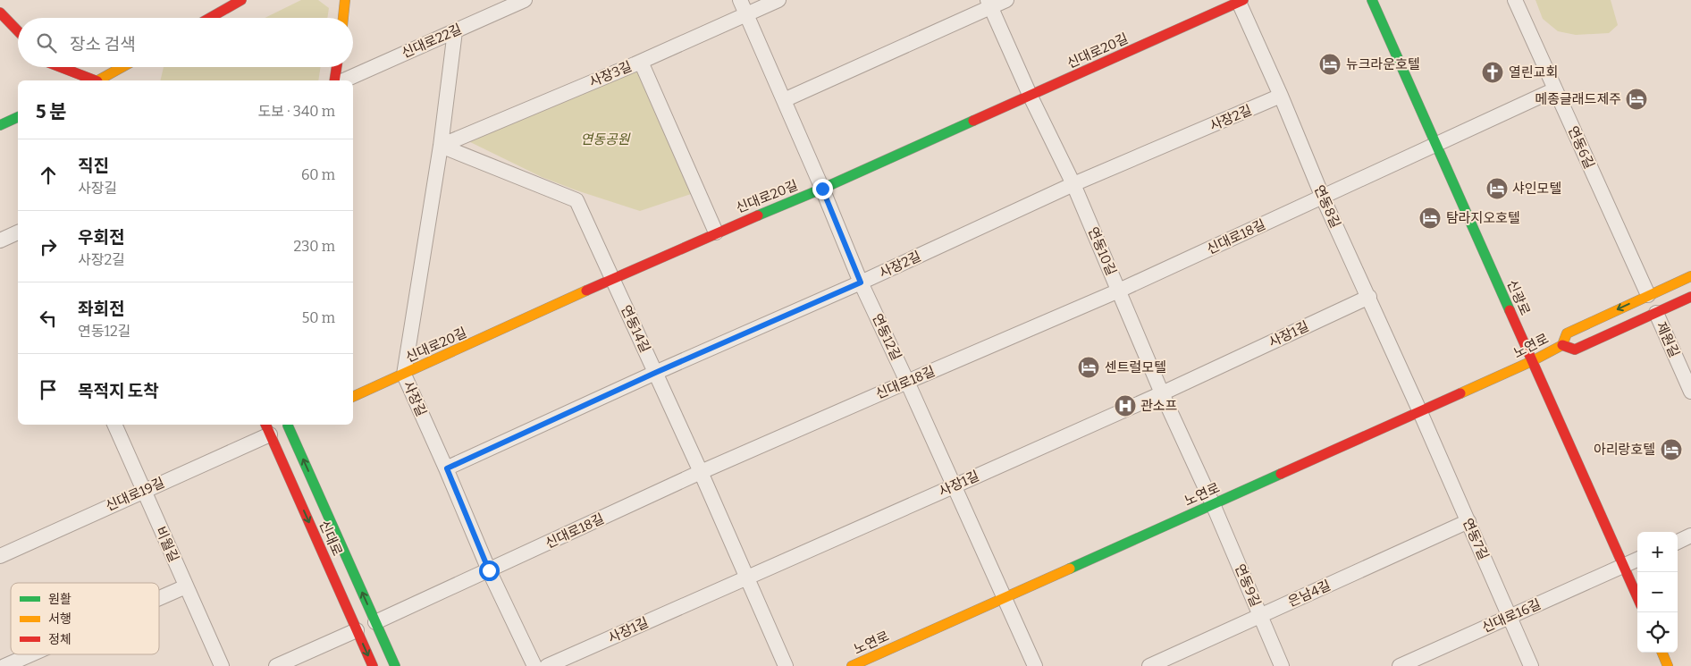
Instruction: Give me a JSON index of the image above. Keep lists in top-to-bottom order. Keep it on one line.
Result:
{"streets":{"main road":["신대로20길","신광로","노연로","신대로"],"street":["신대로22길","사장3길","사장2길","연동6길","연동8길","신대로18길","연동10길","연동14길","사장1길","연동12길","제원길","사장길","신대로19길","연동7길","비월길","연동9길","은남4길","신대로16길"]},"crossings":[["신대로22길","사장길"],["신대로20길","연동8길"],["신대로20길","연동10길"],["신대로20길","연동14길"],["신대로20길","연동12길"],["신대로20길","사장길"],["사장3길","연동14길"],["사장3길","연동12길"],["사장3길","사장길"],["사장2길","연동8길"],["사장2길","연동10길"],["사장2길","연동14길"],["사장2길","연동12길"],["사장2길","사장길"],["연동6길","신대로18길"],["연동6길","노연로"],["연동8길","신대로18길"],["연동8길","사장1길"],["연동8길","노연로"],["연동8길","연동7길"],["신대로18길","연동10길"],["신대로18길","신광로"],["신대로18길","연동14길"],["신대로18길","연동12길"],["신대로18길","사장길"],["신대로18길","신대로"],["연동10길","사장1길"],["연동10길","노연로"],["연동10길","연동9길"],["신광로","노연로"],["신광로","신대로16길"],["연동14길","사장1길"],["연동14길","사장길"],["사장1길","연동12길"],["연동12길","노연로"],["제원길","노연로"],["노연로","연동7길"],["노연로","연동9길"],["신대로19길","신대로"],["신대로19길","비월길"],["연동7길","은남4길"],["연동7길","신대로16길"],["연동9길","은남4길"]],"parks":["연동공원"],"places":{"hotel":["뉴크라운호텔","메종글래드제주","샤인모텔","탐라지오호텔","센트럴모텔","아리랑호텔"],"church":["열린교회"],"hospital":["관소프"]},"legend":["원활","서행","정체"],"page":{"search":"장소 검색","heading":["5 분","도보 · 340 m"],"list":[["직진","사장길","60 m"],["우회전","사장2길","230 m"],["좌회전","연동12길","50 m"],"목적지 도착"],"map_buttons":["+","−"]}}
